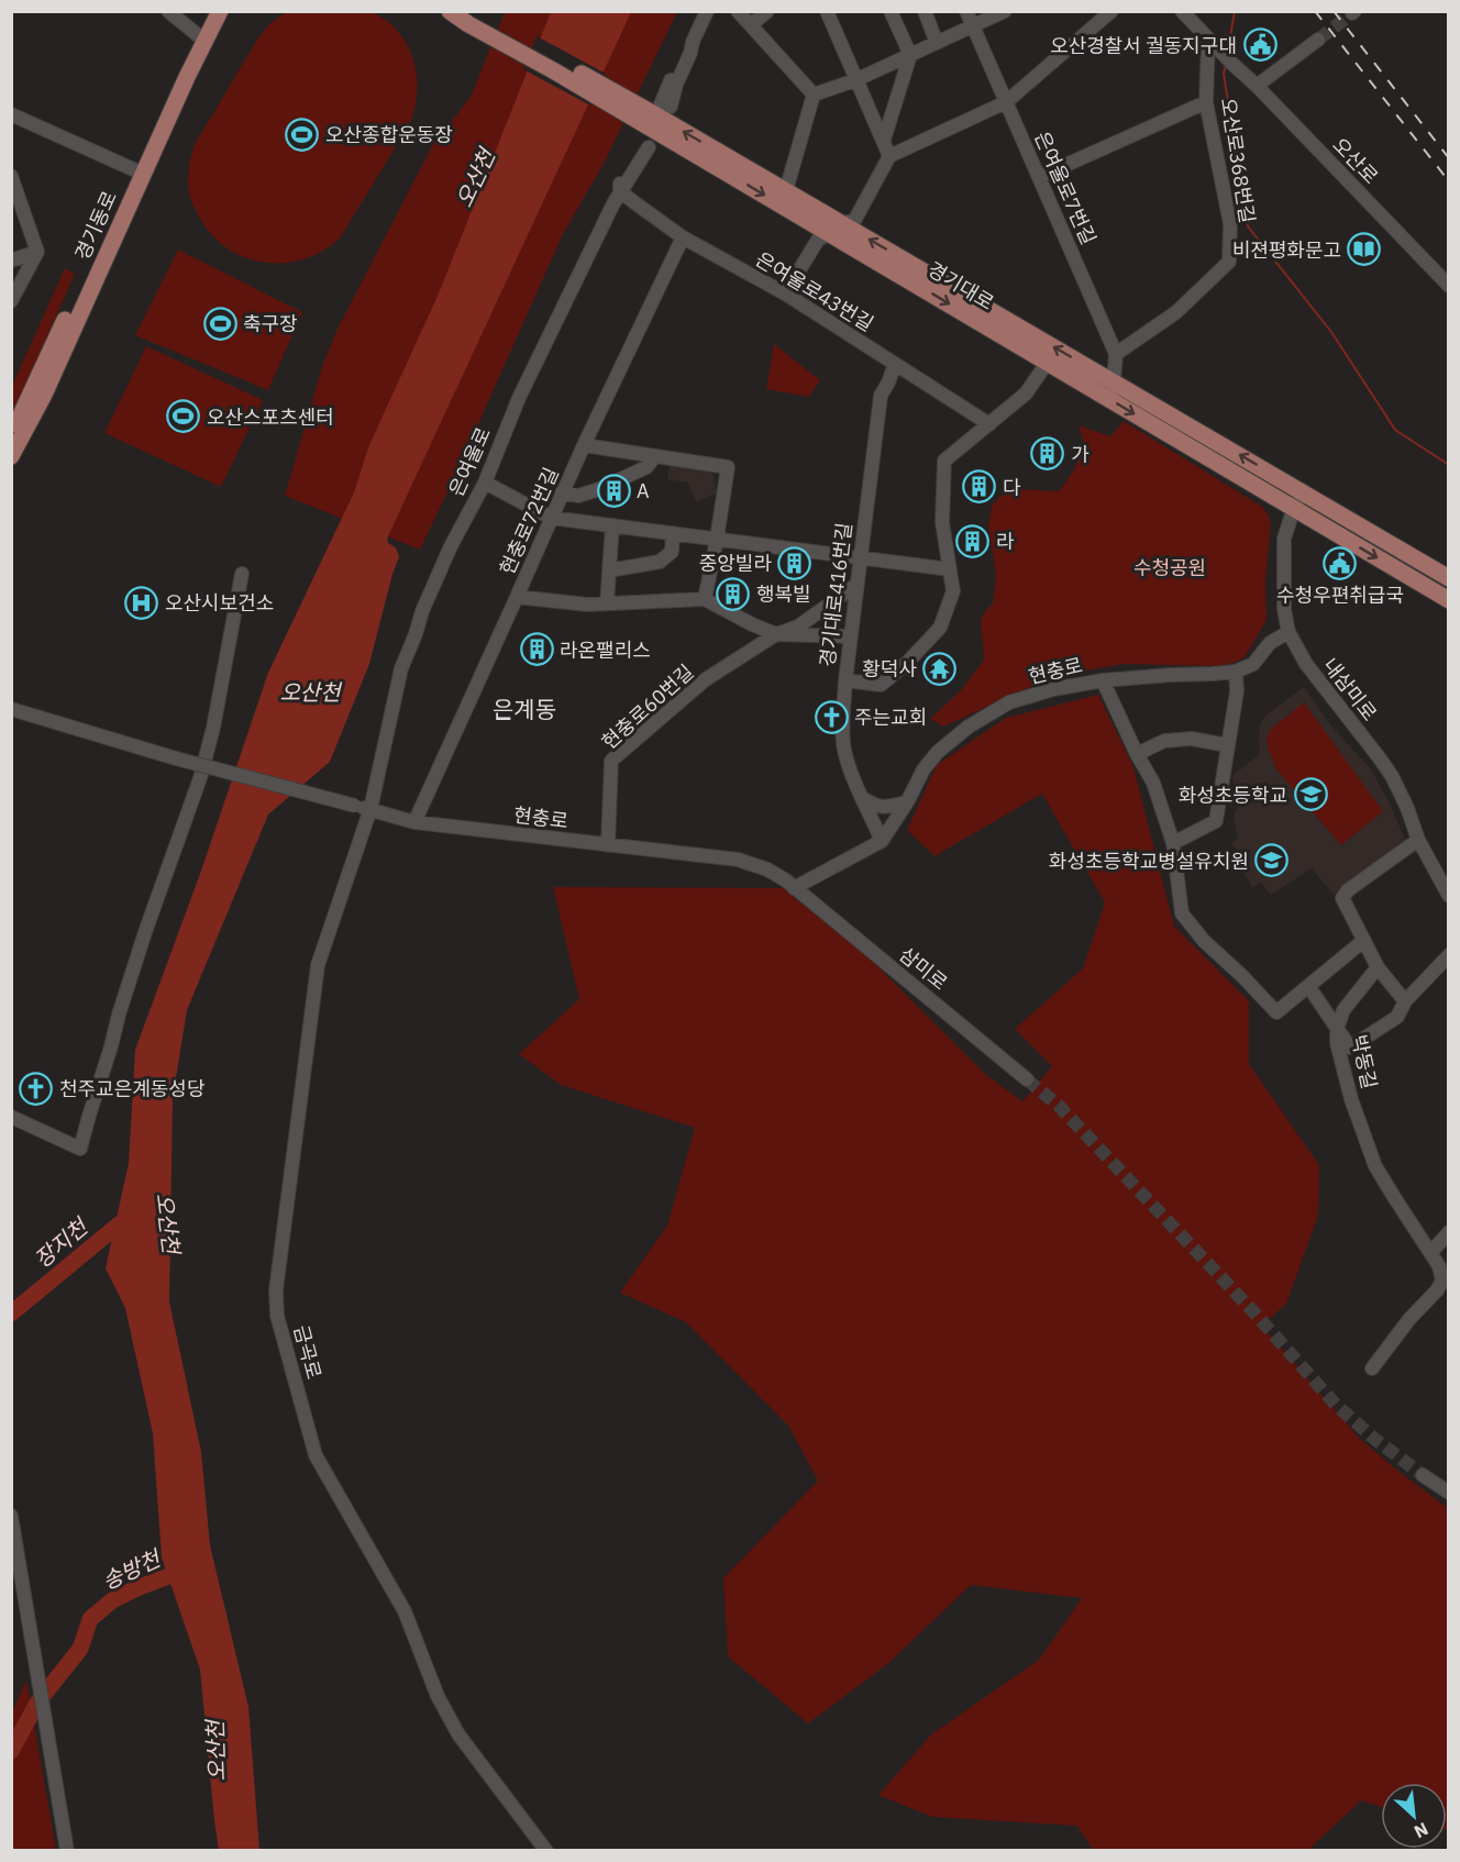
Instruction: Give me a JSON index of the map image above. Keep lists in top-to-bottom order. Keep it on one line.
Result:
{"streets":{"main road":["경기동로","경기대로"],"street":["오산로368번길","오산로","은여울로7번길","은여울로43번길","은여울로","현충로72번길","경기대로416번길","현충로","내삼미로","현충로60번길","삼미로","박동길","금곡로"]},"crossings":[["오산로368번길","오산로"],["오산로368번길","은여울로7번길"],["은여울로7번길","경기대로"],["경기대로","경기대로416번길"],["경기대로","내삼미로"],["은여울로43번길","은여울로"],["은여울로43번길","현충로72번길"],["은여울로43번길","경기대로416번길"],["은여울로","현충로"],["은여울로","금곡로"],["현충로72번길","현충로"],["경기대로416번길","현충로60번길"],["현충로","현충로60번길"],["현충로","삼미로"],["현충로","금곡로"]],"districts":["은계동"],"water":["오산천","장지천","송방천"],"parks":["수청공원"],"places":{"public building":["오산경찰서 궐동지구대","수청우편취급국"],"sports":["오산종합운동장","축구장","오산스포츠센터"],"library":["비젼평화문고"],"building":["가","다","A","라","중앙빌라","행복빌","라온팰리스"],"hospital":["오산시보건소"],"temple":["황덕사"],"church":["주는교회","천주교은계동성당"],"school or university":["화성초등학교","화성초등학교병설유치원"]},"north":"bottom right"}
